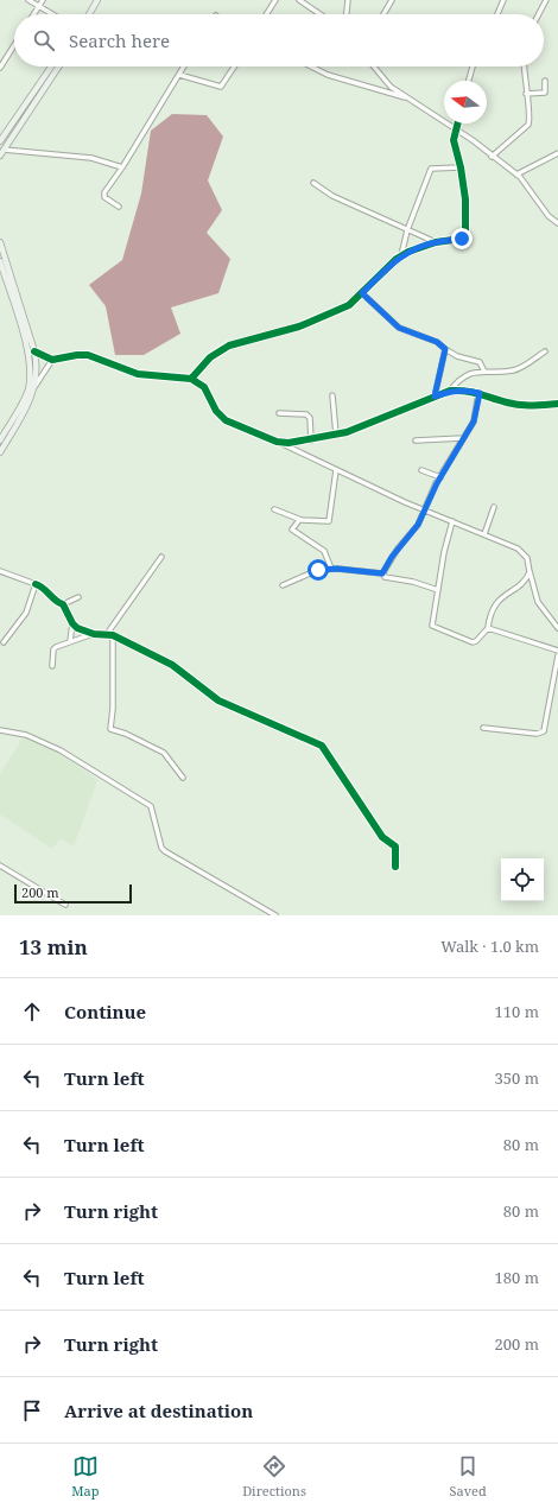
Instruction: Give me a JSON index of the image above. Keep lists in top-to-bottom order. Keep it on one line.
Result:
{"scale_bar":"200 m","north":"left","page":{"search":"Search here","scale":"200 m","heading":["13 min","Walk · 1.0 km"],"list":[["Continue","110 m"],["Turn left","350 m"],["Turn left","80 m"],["Turn right","80 m"],["Turn left","180 m"],["Turn right","200 m"],"Arrive at destination"],"nav":["Map","Directions","Saved"]}}
